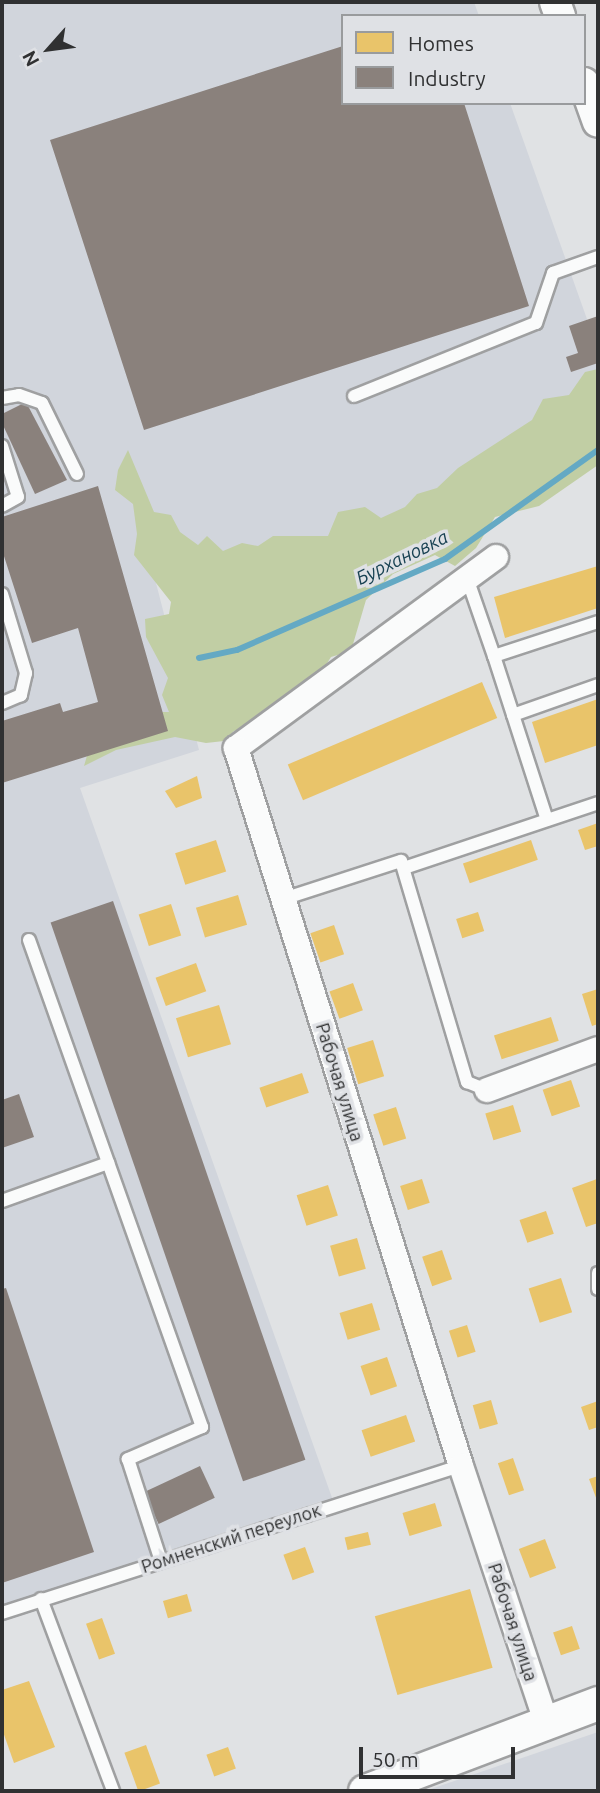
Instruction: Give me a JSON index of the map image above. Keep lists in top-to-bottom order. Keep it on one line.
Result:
{"streets":{"street":["Рабочая улица"],"lane":["Ромненский переулок"]},"crossings":[["Рабочая улица","Ромненский переулок"]],"water":["Бурхановка"],"legend":["Homes","Industry"],"scale_bar":"50 m","north":"bottom left"}
